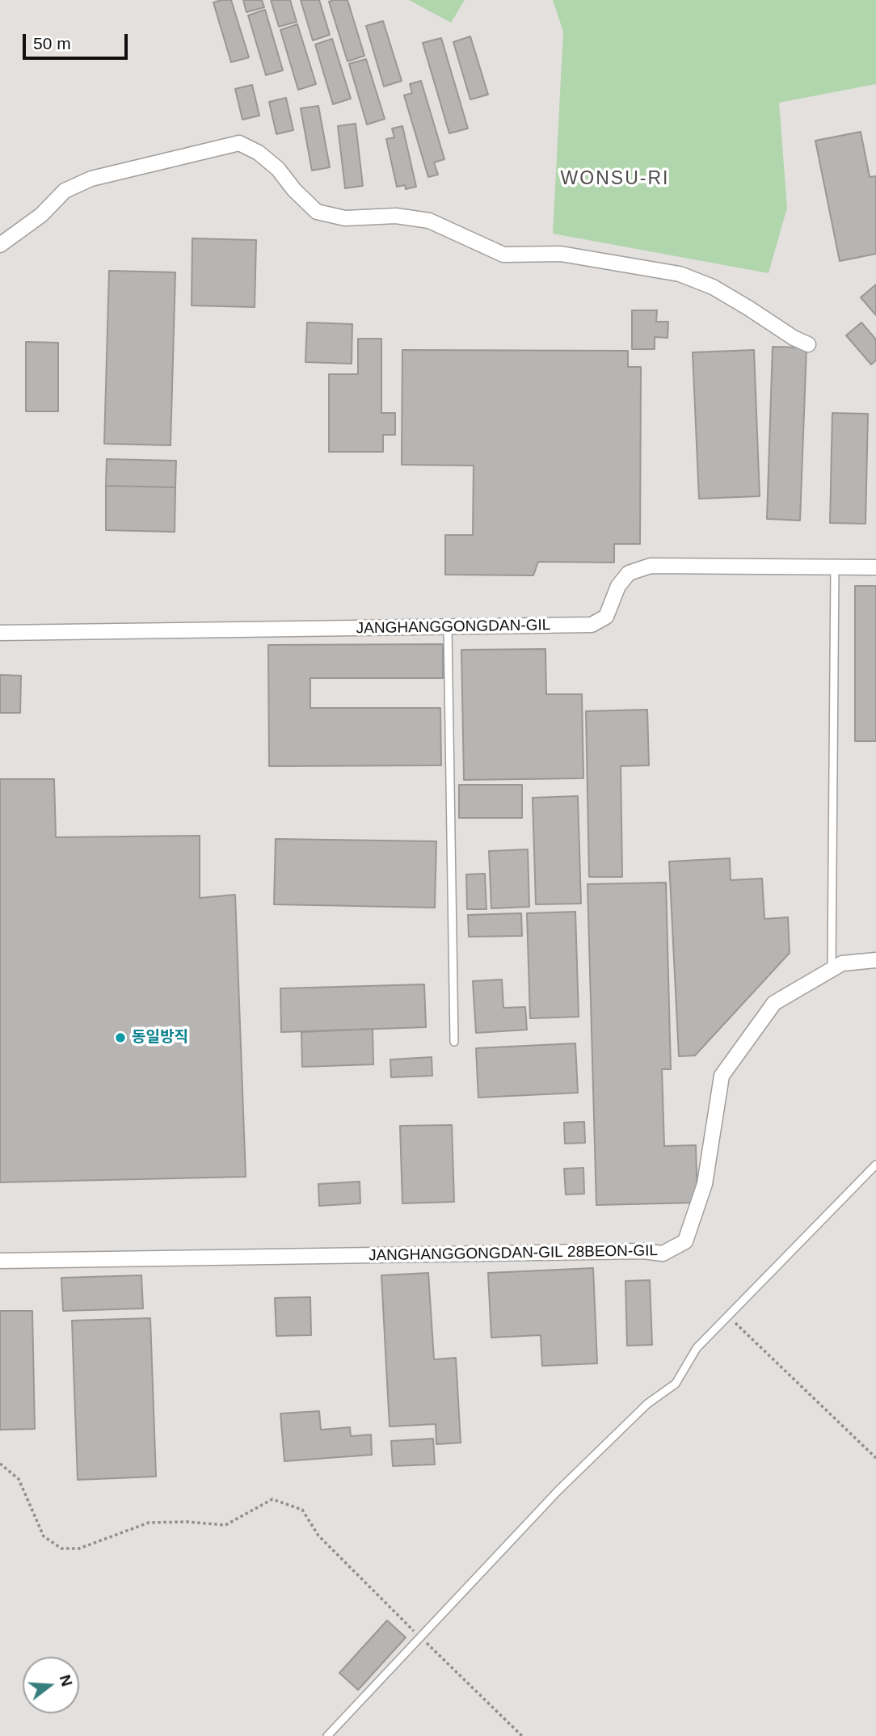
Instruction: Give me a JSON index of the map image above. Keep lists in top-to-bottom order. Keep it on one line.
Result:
{"streets":{"street":["JANGHANGGONGDAN-GIL","JANGHANGGONGDAN-GIL 28BEON-GIL"]},"districts":["WONSU-RI"],"places":["동일방직"],"scale_bar":"50 m","north":"right"}
